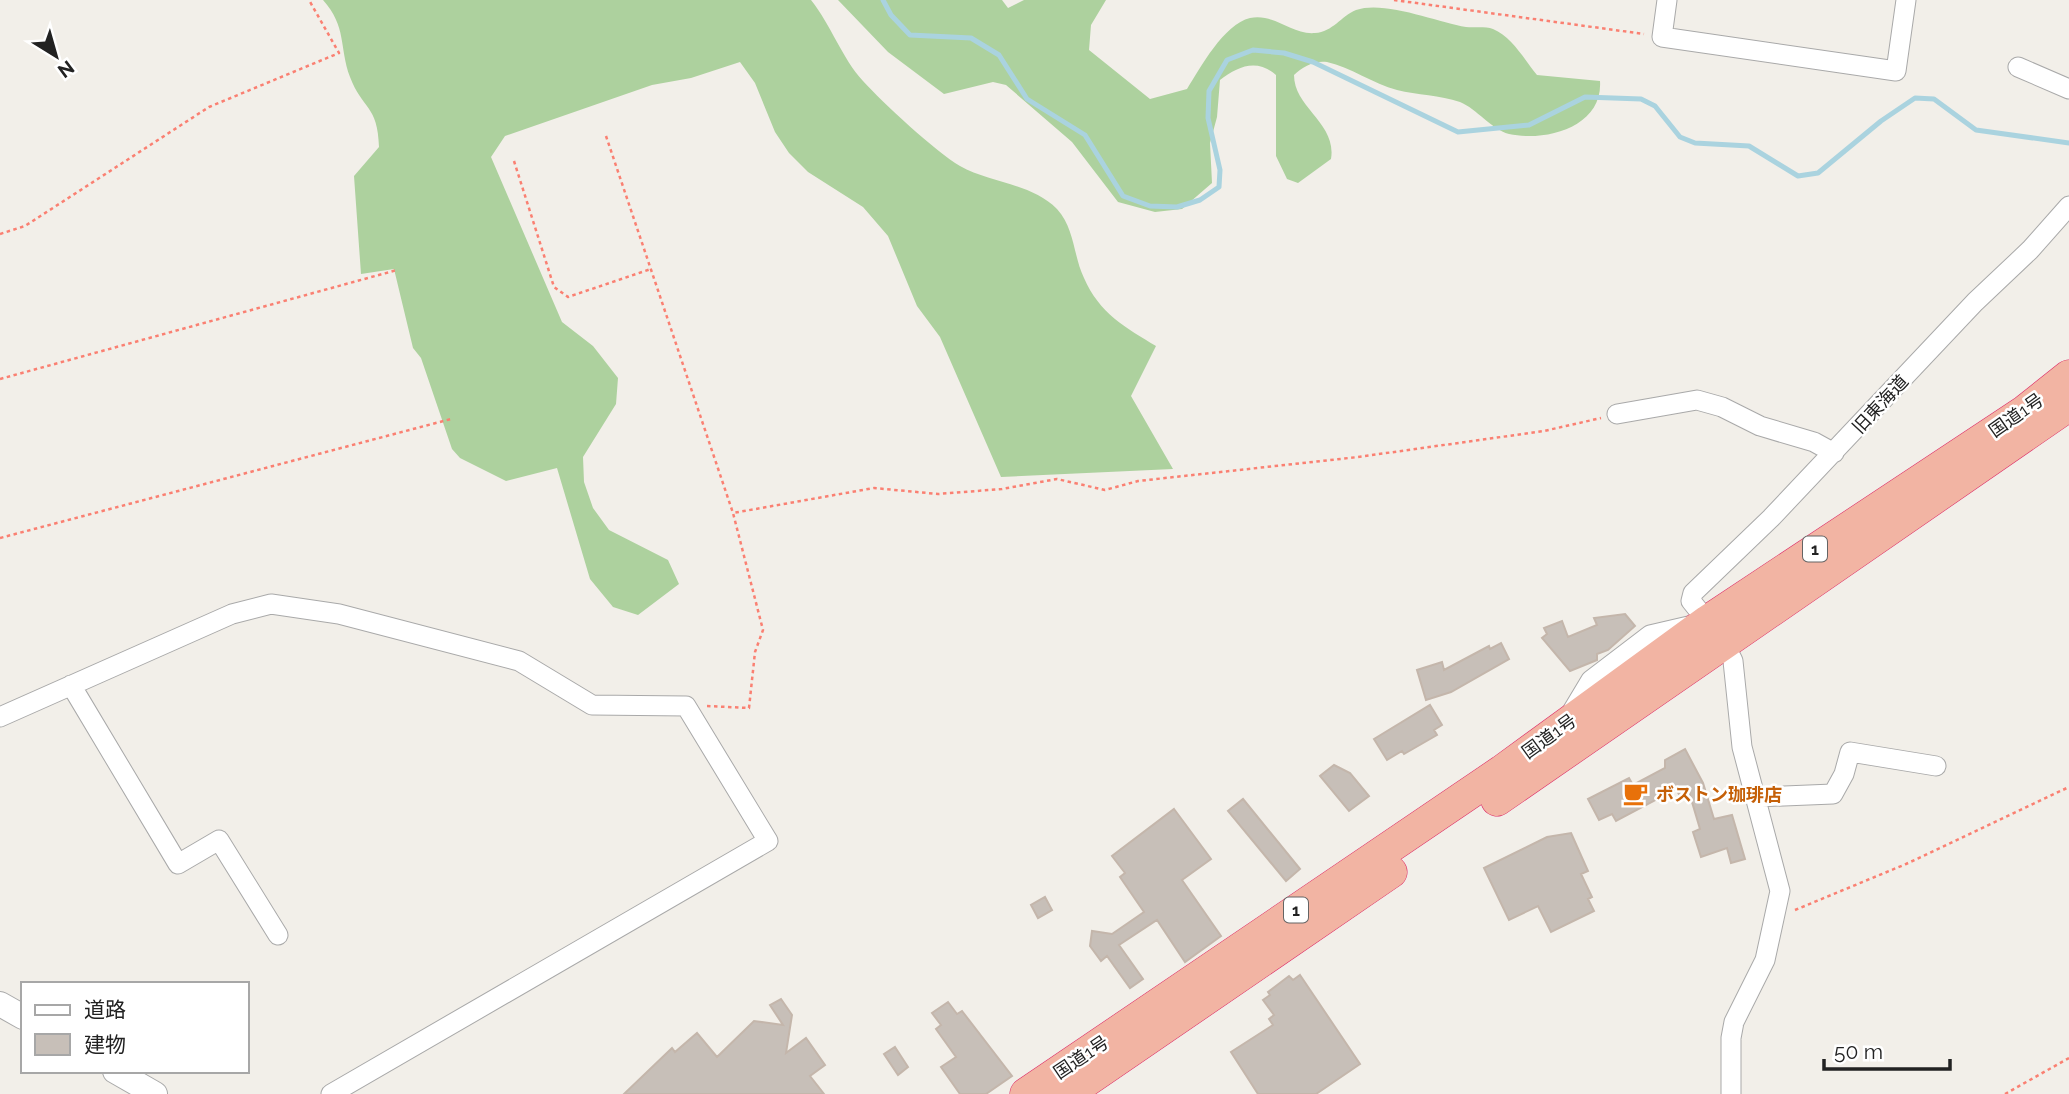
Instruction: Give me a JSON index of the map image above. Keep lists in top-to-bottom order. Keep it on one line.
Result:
{"streets":{"highway":["国道1号","1"],"street":["旧東海道"]},"crossings":[["旧東海道","国道1号"]],"places":{"cafe":["ボストン珈琲店"]},"legend":["道路","建物"],"scale_bar":"50 m","north":"bottom right"}
